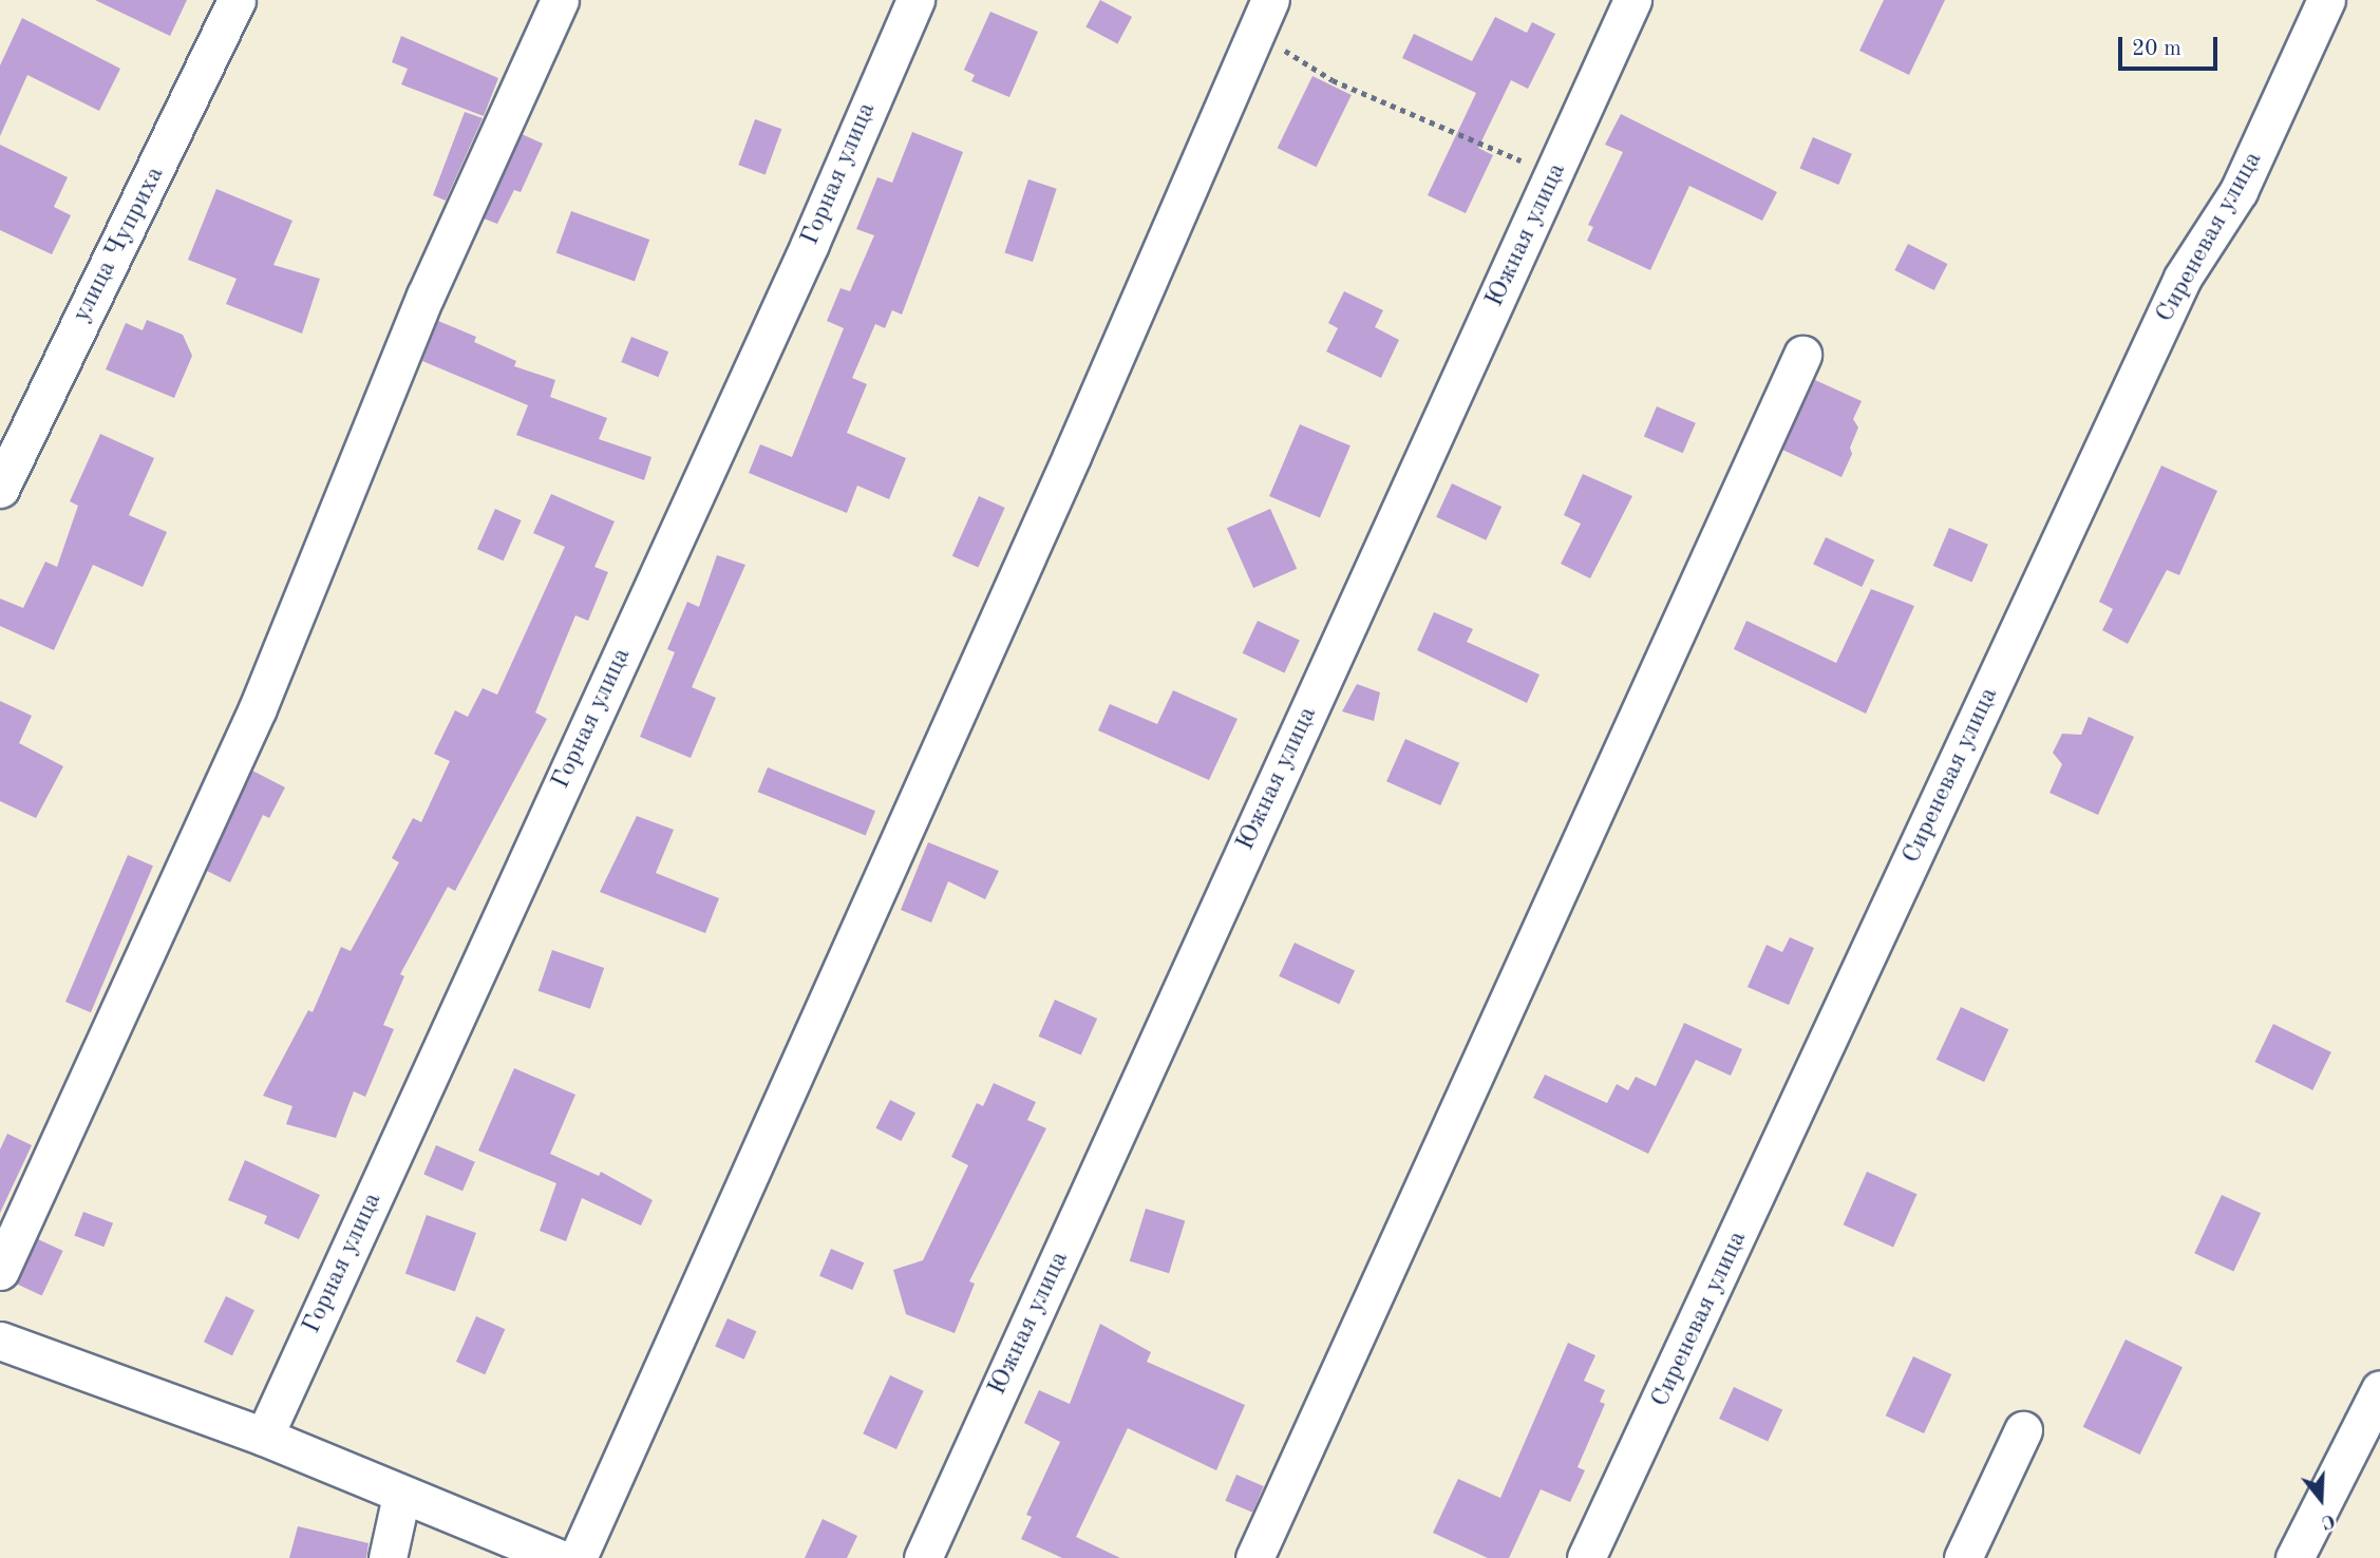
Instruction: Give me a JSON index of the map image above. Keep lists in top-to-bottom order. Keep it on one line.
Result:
{"streets":{"street":["Горная улица","Южная улица","Сиреневая улица","улица Чуприха"]},"scale_bar":"20 m","north":"bottom"}
